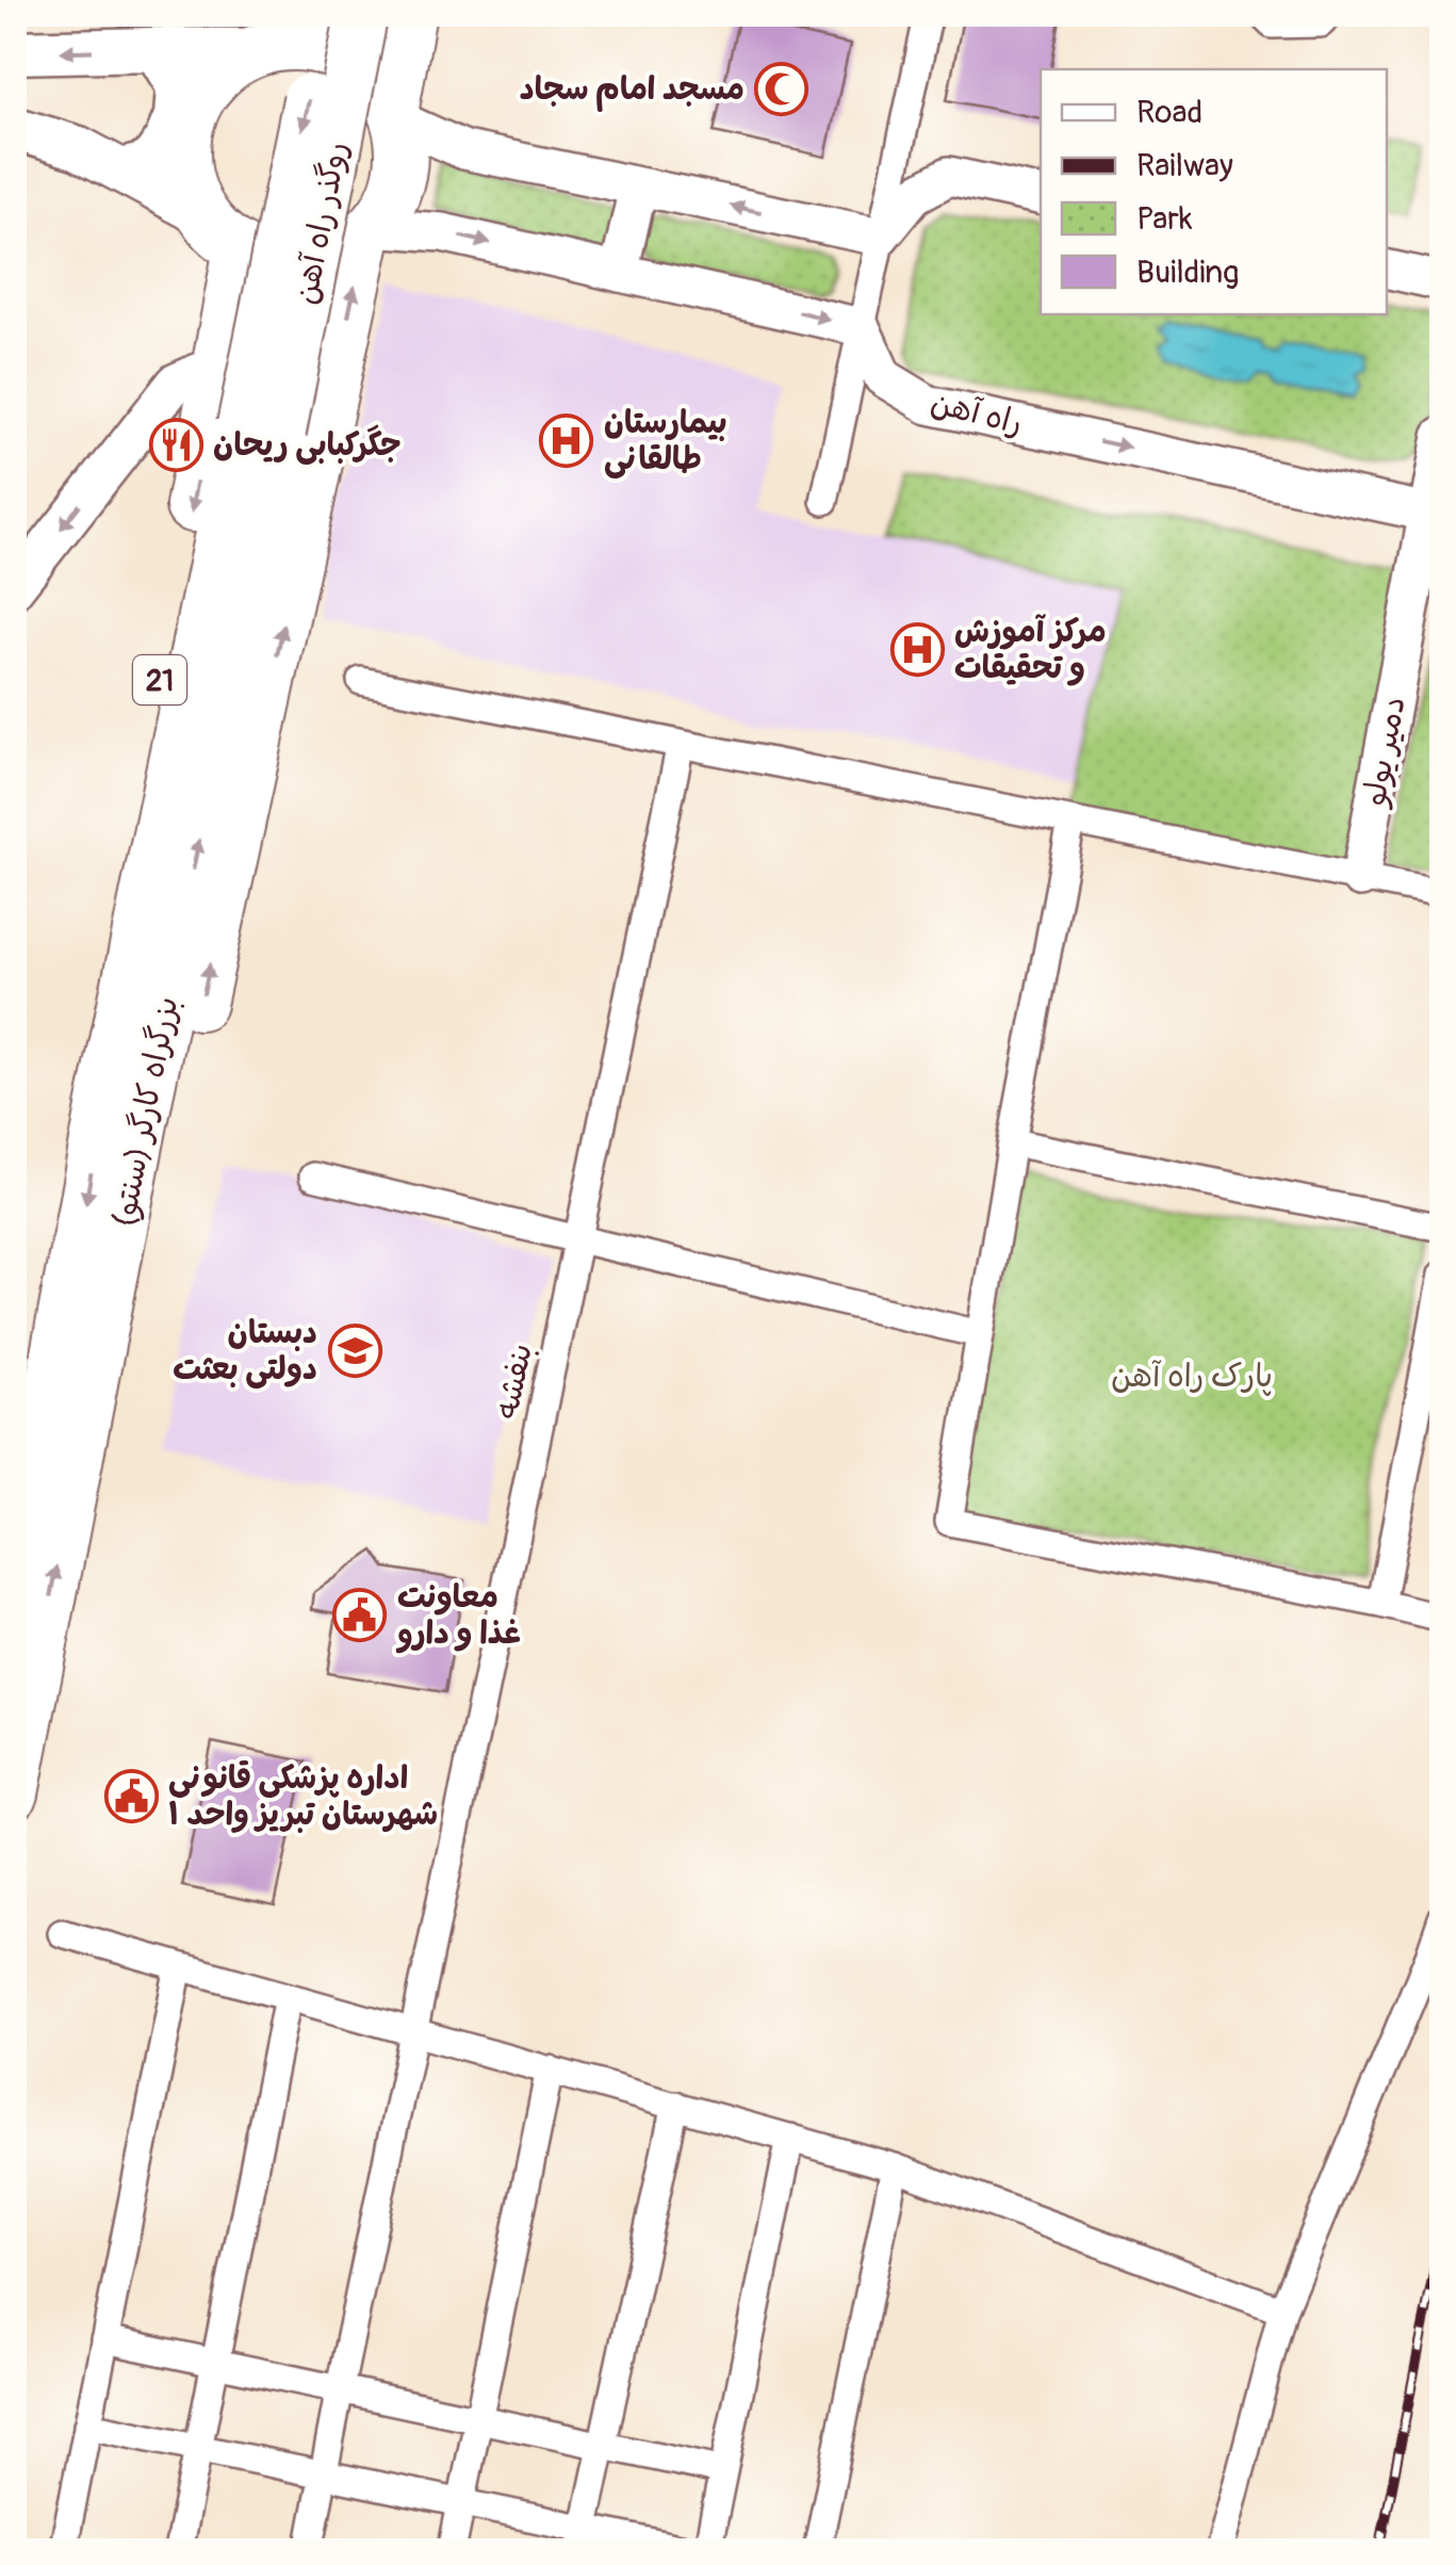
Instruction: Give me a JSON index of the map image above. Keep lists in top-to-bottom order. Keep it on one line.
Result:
{"streets":{"highway":["روگذر راه آهن","21","بزرگراه کارگر (سنتو)"],"street":["راه آهن","دمیر یولو","بنفشه"]},"crossings":[["روگذر راه آهن","بزرگراه کارگر (سنتو)"],["راه آهن","دمیر یولو"],["21","بزرگراه کارگر (سنتو)"]],"one_way":["راه آهن"],"parks":["پارک راه آهن"],"places":{"mosque":["مسجد امام سجاد"],"hospital":["بیمارستان طالقانی","مرکز آموزش و تحقیقات"],"restaurant":["جگرکبابی ریحان"],"school or university":["دبستان دولتی بعثت"],"public building":["معاونت غذا و دارو","اداره پزشکی قانونی شهرستان تبریز واحد ۱"]},"legend":["Road","Railway","Park","Building"]}
